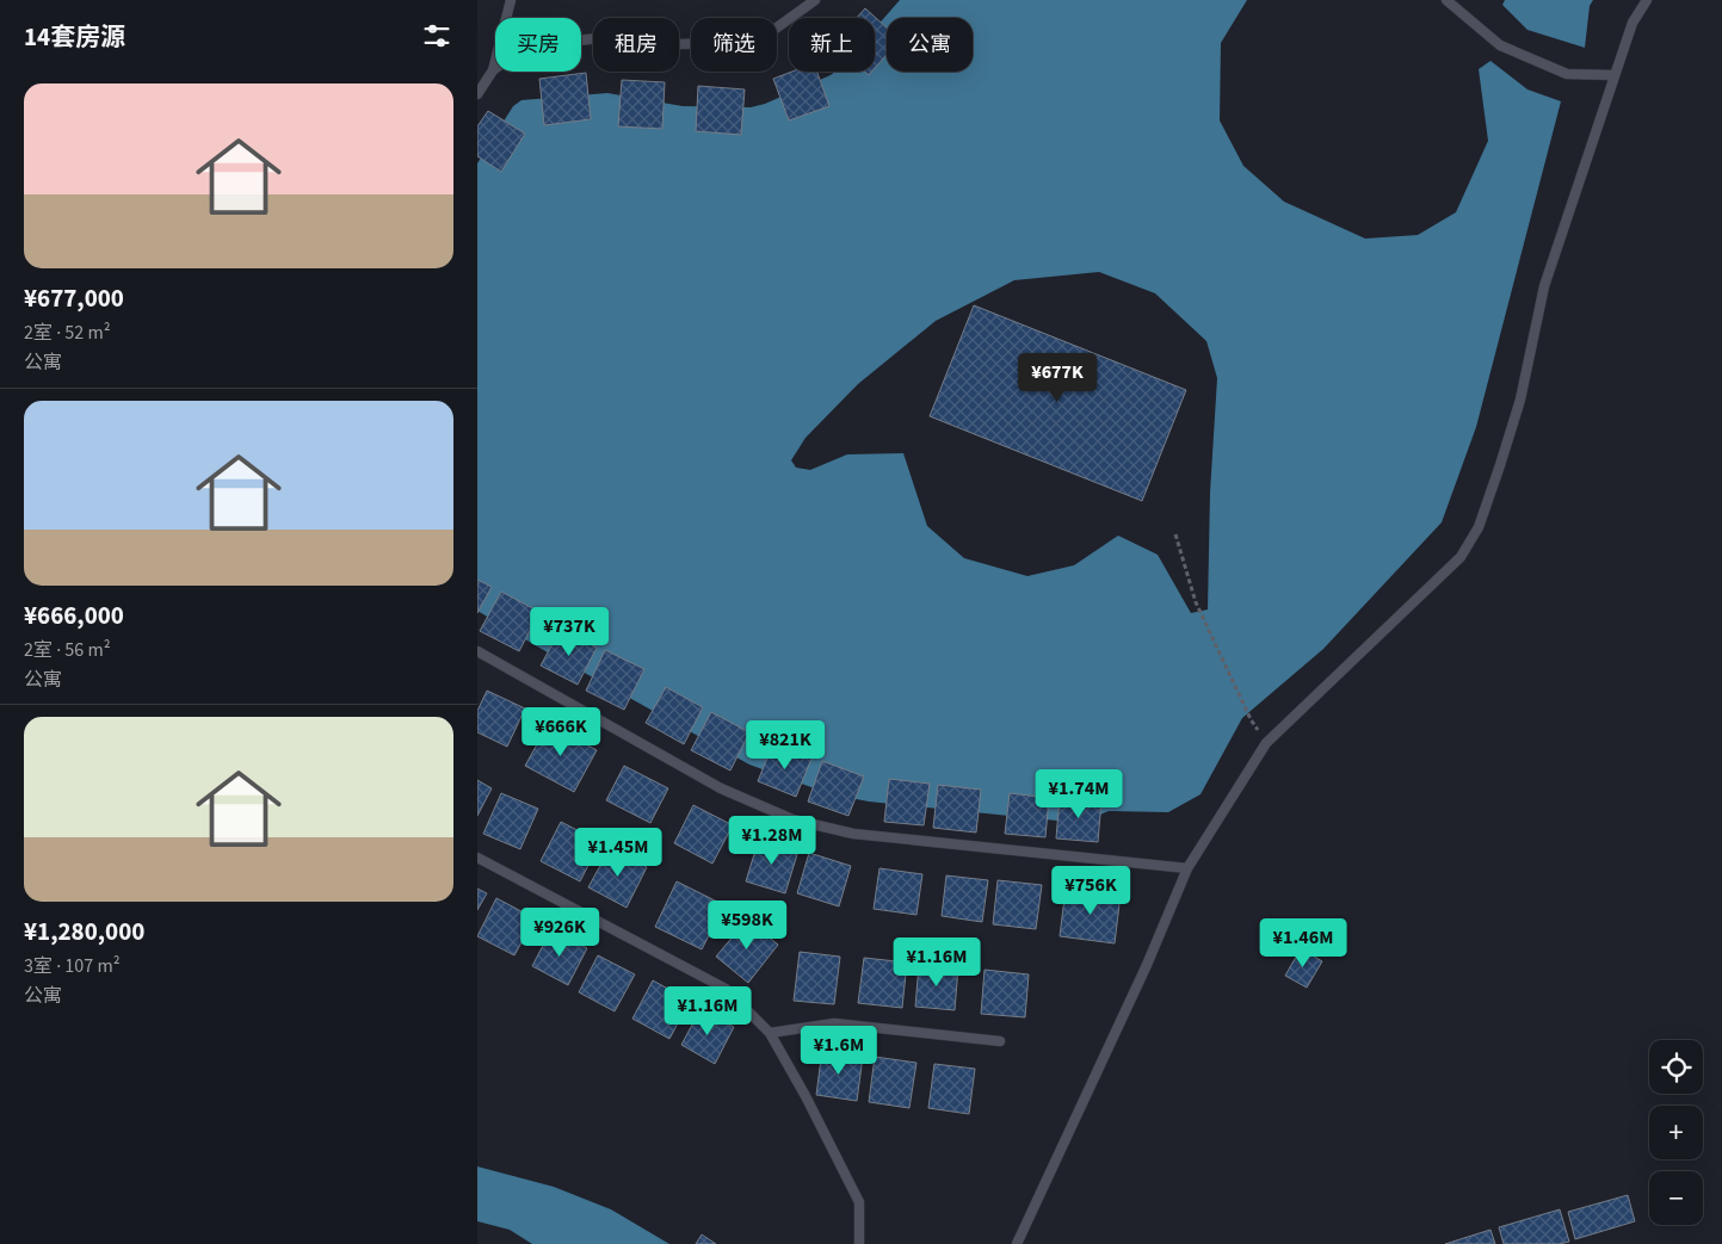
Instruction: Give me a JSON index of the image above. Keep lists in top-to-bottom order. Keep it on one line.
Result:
{"page":{"heading":"14套房源","chip":["买房","租房","筛选","新上","公寓"],"list":[{"name":"¥677,000","note":"2室 · 52 m² · 公寓"},{"name":"¥666,000","note":"2室 · 56 m² · 公寓"},{"name":"¥1,280,000","note":"3室 · 107 m² · 公寓"}],"price":["¥677K","¥737K","¥666K","¥821K","¥1.74M","¥1.28M","¥1.45M","¥756K","¥598K","¥926K","¥1.46M","¥1.16M","¥1.16M","¥1.6M"],"map_buttons":["+","−"]}}
